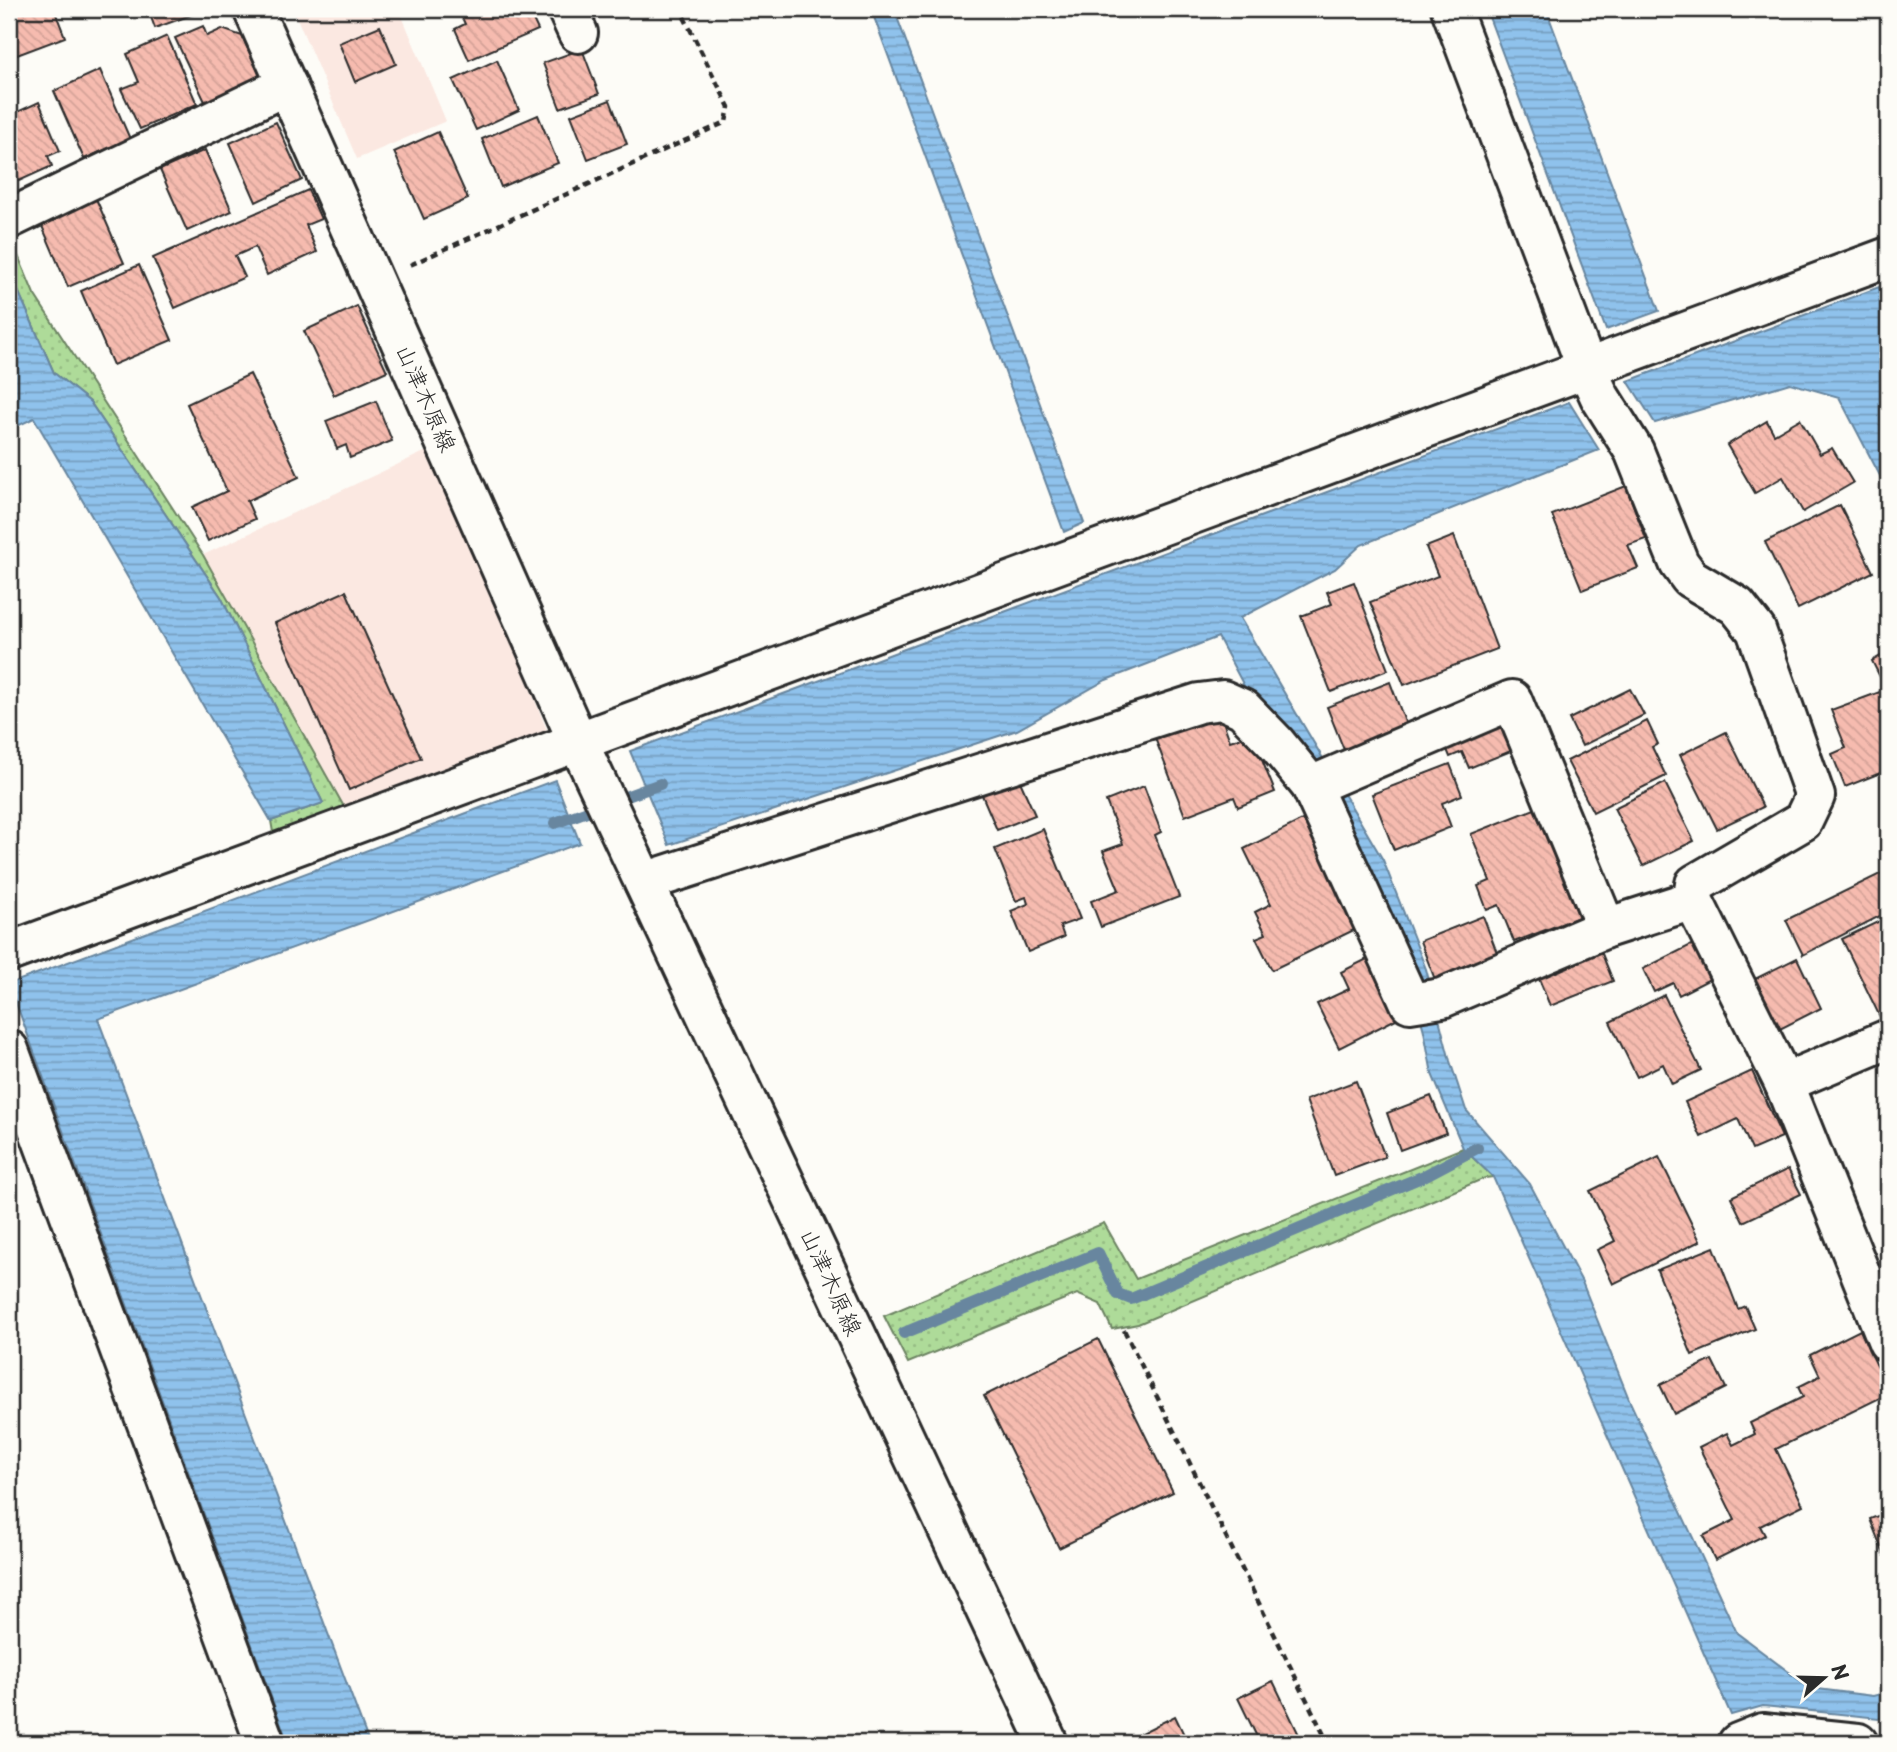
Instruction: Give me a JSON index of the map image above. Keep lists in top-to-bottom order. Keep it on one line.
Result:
{"streets":{"street":["山津木原線"]},"north":"right"}
